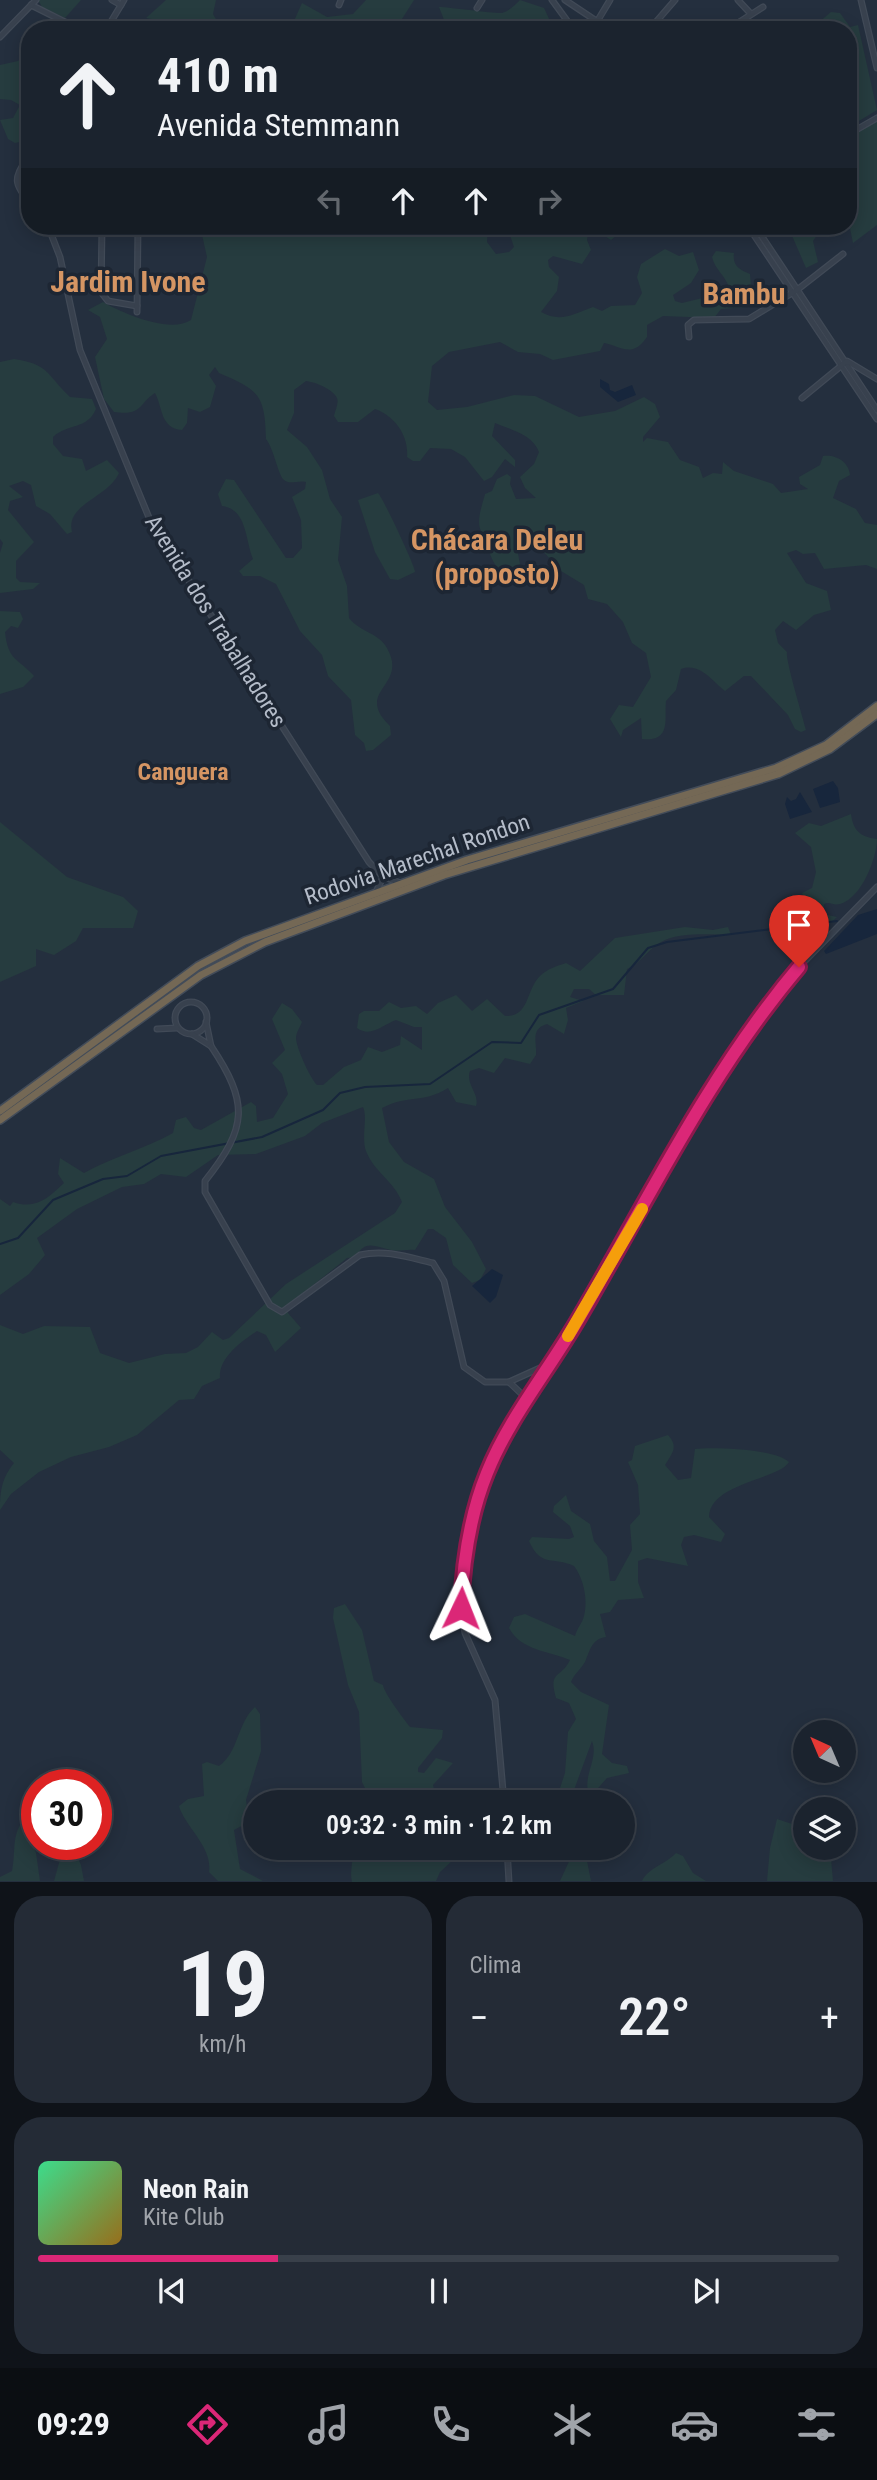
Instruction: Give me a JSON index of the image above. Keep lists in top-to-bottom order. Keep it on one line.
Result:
{"streets":{"highway":["Rodovia Marechal Rondon"],"street":["Avenida dos Trabalhadores"]},"districts":["Jardim Ivone","Bambu","Chácara Deleu (proposto)","Canguera"],"north":"top left","page":{"turn":["410 m","Avenida Stemmann"],"limit":"30","trip":"09:32 · 3 min · 1.2 km","tile":[["19","km/h"],"Clima"],"heat":["−","22°","+"],"song":["Neon Rain","Kite Club"],"tabs":"09:29"}}
